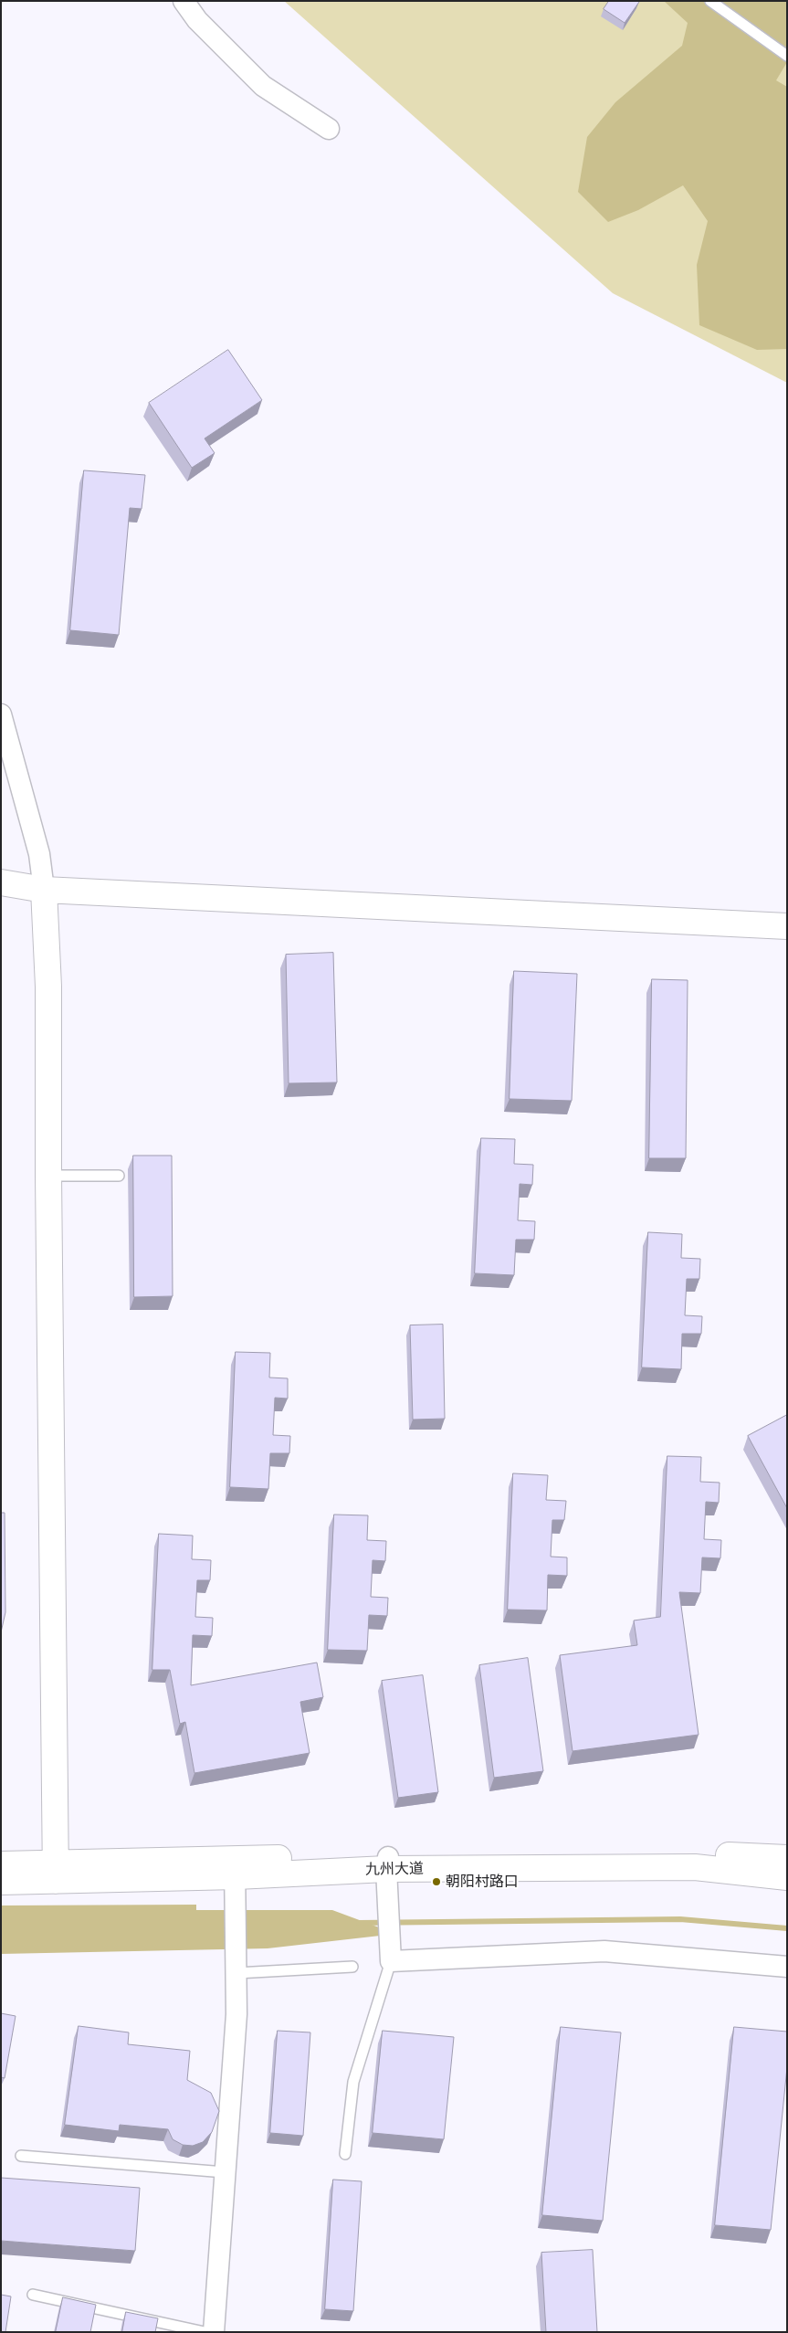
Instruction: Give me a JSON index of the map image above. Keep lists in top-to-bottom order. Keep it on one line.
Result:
{"streets":{"street":["九州大道"]},"places":["朝阳村路口"]}
